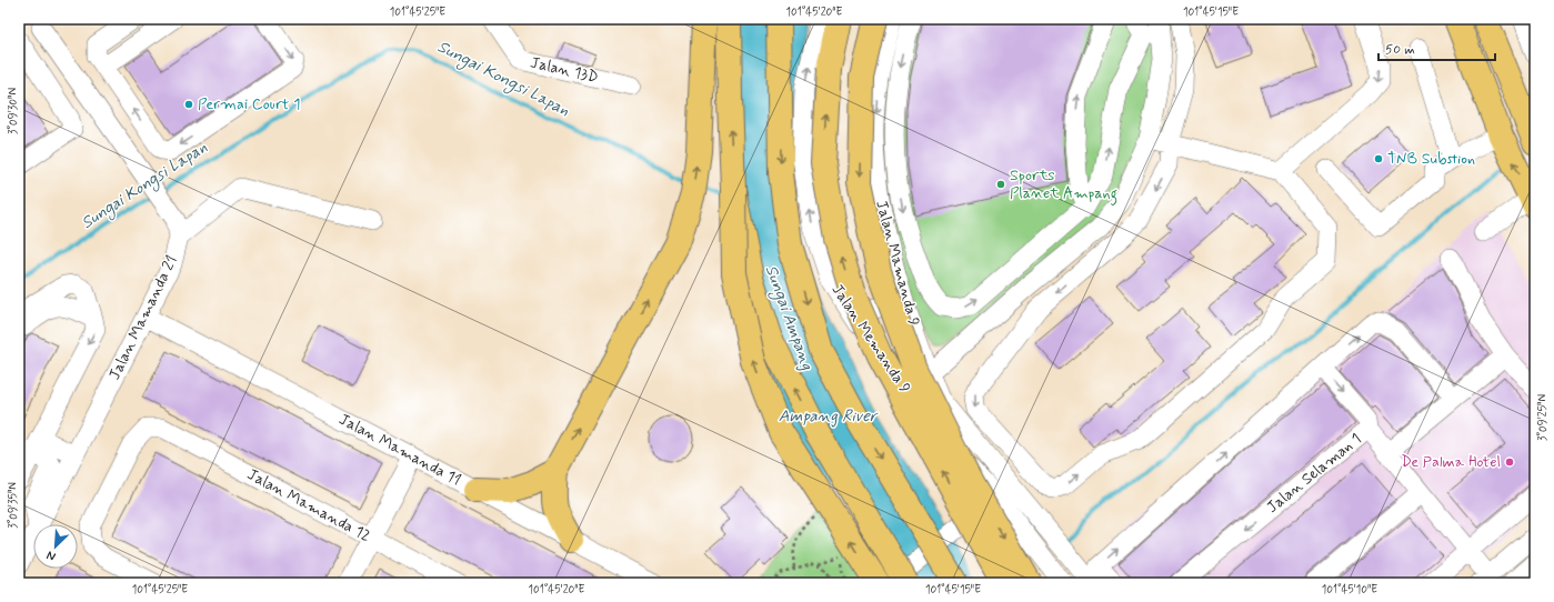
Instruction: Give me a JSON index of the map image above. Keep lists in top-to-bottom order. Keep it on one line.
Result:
{"streets":{"street":["Jalan 13D","Jalan Mamanda 9","Jalan Mamanda 21","Jalan Memanda 9","Jalan Mamanda 11","Jalan Selaman 1","Jalan Mamanda 12"]},"crossings":[["Jalan Mamanda 9","Jalan Memanda 9"],["Jalan Mamanda 21","Jalan Mamanda 11"]],"one_way":["Jalan Mamanda 9"],"water":["Sungai Kongsi Lapan","Sungai Ampang","Ampang River"],"places":["Permai Court 1","TNB Substion","Sports Planet Ampang","De Palma Hotel"],"scale_bar":"50 m","north":"bottom left","coordinates":["101°45'25\"E","101°45'20\"E","101°45'15\"E","3°09'30\"N","3°09'25\"N","3°09'35\"N","101°45'10\"E"]}
